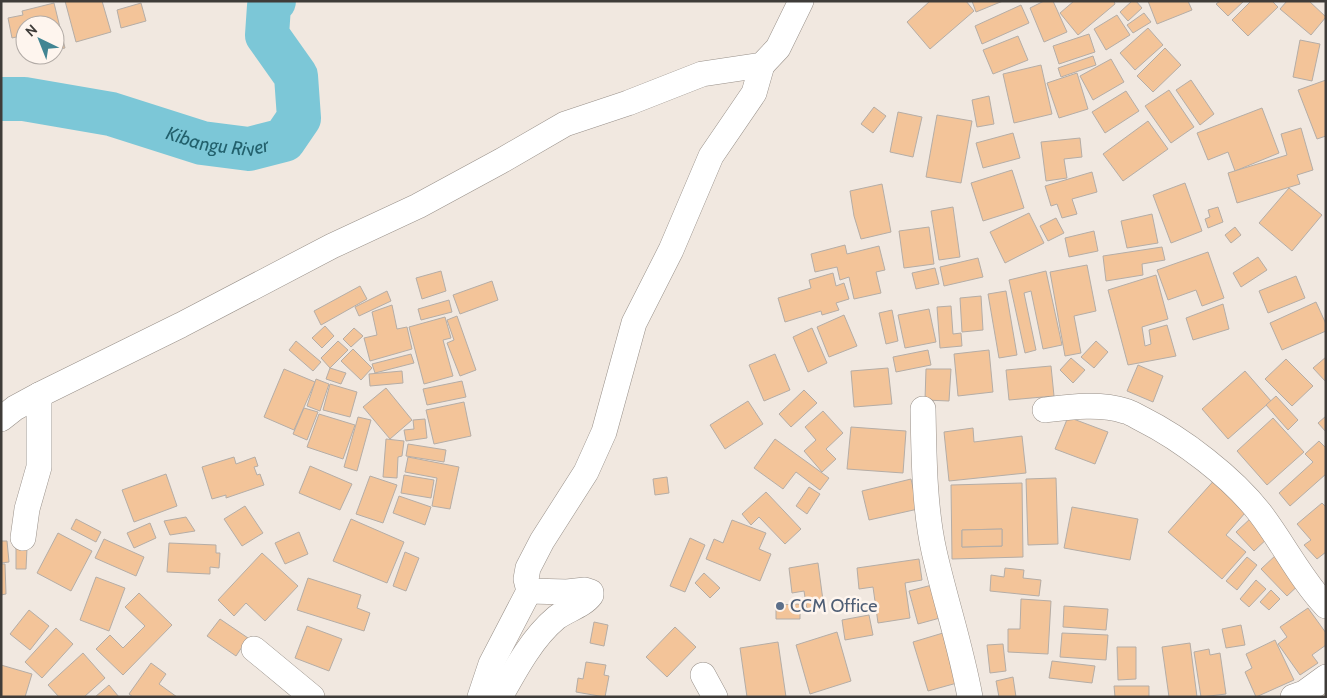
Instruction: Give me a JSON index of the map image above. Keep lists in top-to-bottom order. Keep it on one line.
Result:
{"water":["Kibangu River"],"places":["CCM Office"],"north":"top left"}
